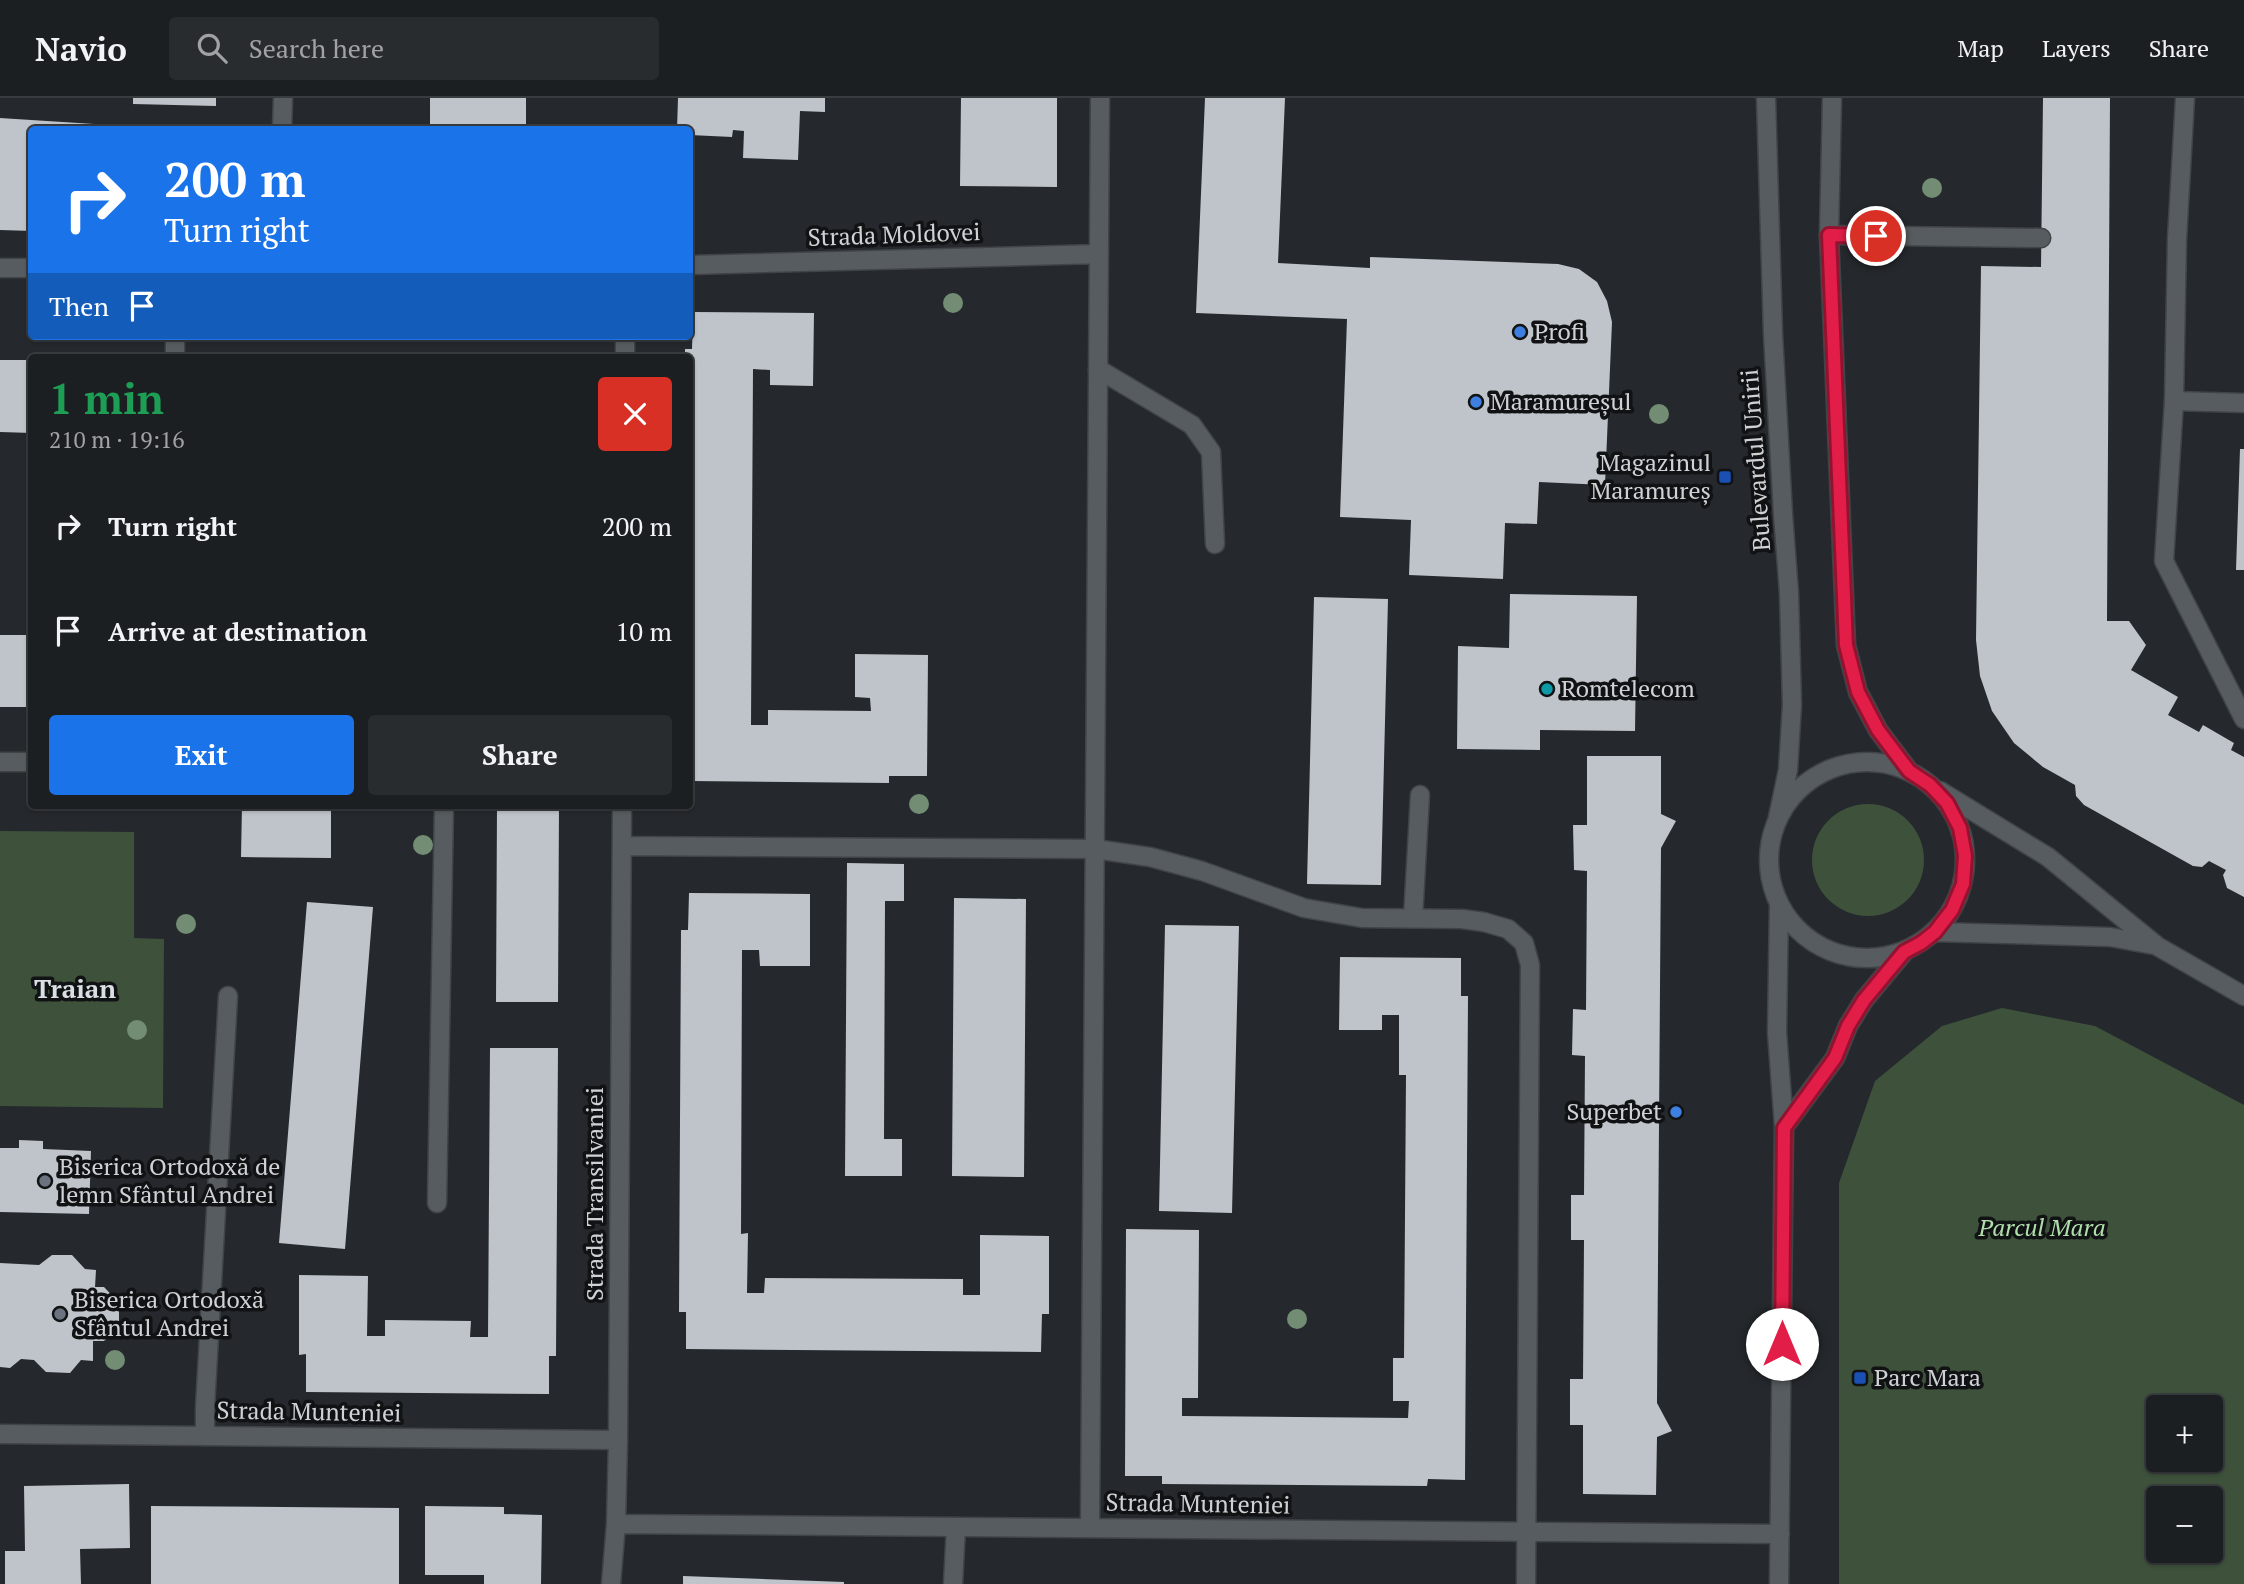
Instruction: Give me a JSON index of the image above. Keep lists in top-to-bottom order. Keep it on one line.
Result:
{"streets":{"street":["Strada Moldovei","Bulevardul Unirii","Strada Transilvaniei","Strada Munteniei"]},"crossings":[["Bulevardul Unirii","Strada Munteniei"],["Strada Transilvaniei","Strada Munteniei"]],"districts":["Traian"],"parks":["Parcul Mara"],"places":{"other":["Profi","Maramureșul","Romtelecom","Superbet","Biserica Ortodoxă de lemn Sfântul Andrei","Biserica Ortodoxă Sfântul Andrei"],"transit":["Magazinul Maramureș","Parc Mara"]},"page":{"header":"Navio","search":"Search here","nav":["Map","Layers","Share"],"turn":["200 m","Turn right"],"then":"Then","heading":["1 min","210 m · 19:16"],"list":[{"name":"Turn right","value":"200 m"},{"name":"Arrive at destination","value":"10 m"}],"buttons":["Exit","Share"],"map_buttons":["+","−"]}}
